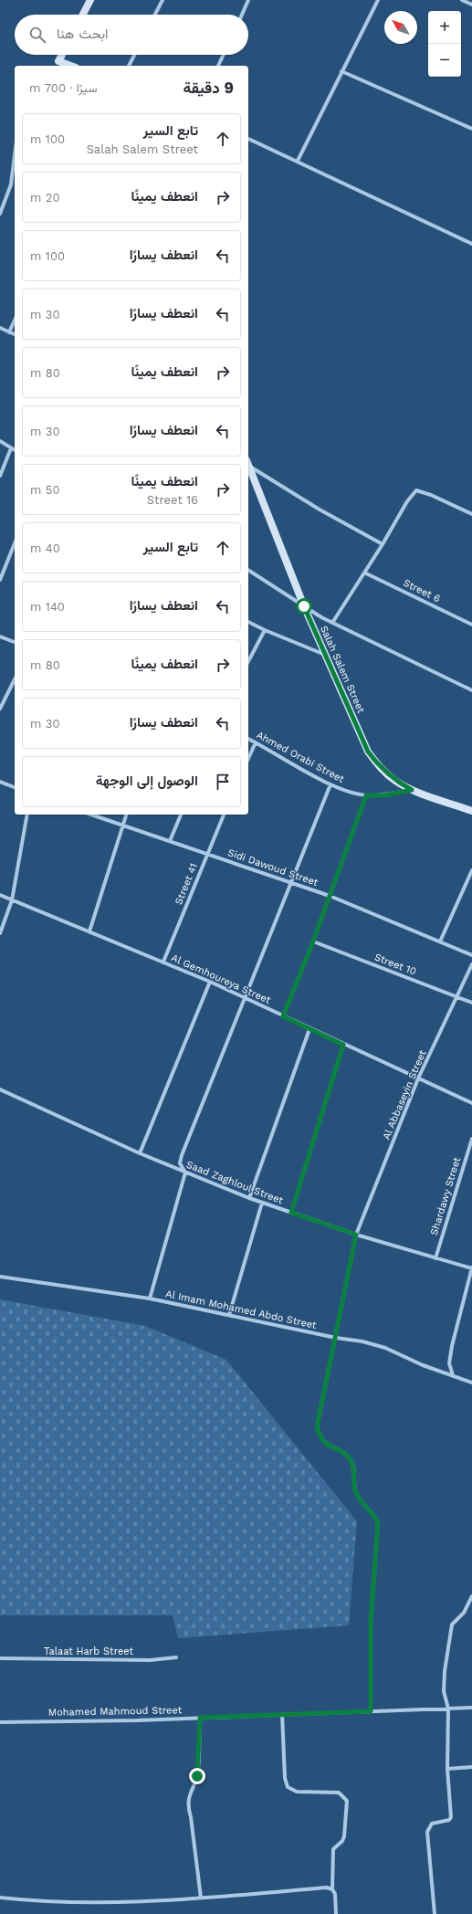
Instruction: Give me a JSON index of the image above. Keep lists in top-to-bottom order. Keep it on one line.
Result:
{"streets":{"street":["Street 6","Salah Salem Street","Ahmed Orabi Street","Sidi Dawoud Street","Street 41","Street 10","Al Gemhoureya Street","Al Abbaseyin Street","Saad Zaghloul Street","Shardawy Street","Al Imam Mohamed Abdo Street","Talaat Harb Street","Mohamed Mahmoud Street"]},"crossings":[["Salah Salem Street","Ahmed Orabi Street"],["Sidi Dawoud Street","Street 41"],["Street 41","Al Gemhoureya Street"],["Street 10","Al Abbaseyin Street"],["Al Gemhoureya Street","Al Abbaseyin Street"],["Al Abbaseyin Street","Saad Zaghloul Street"],["Al Abbaseyin Street","Al Imam Mohamed Abdo Street"],["Al Abbaseyin Street","Mohamed Mahmoud Street"],["Saad Zaghloul Street","Shardawy Street"]],"north":"top left","page":{"map_buttons":["+","−"],"search":"ابحث هنا","heading":["9 دقيقة","سيرًا · 700 m"],"list":[["تابع السير","Salah Salem Street","100 m"],["انعطف يمينًا","20 m"],["انعطف يسارًا","100 m"],["انعطف يسارًا","30 m"],["انعطف يمينًا","80 m"],["انعطف يسارًا","30 m"],["انعطف يمينًا","Street 16","50 m"],["تابع السير","40 m"],["انعطف يسارًا","140 m"],["انعطف يمينًا","80 m"],["انعطف يسارًا","30 m"],"الوصول إلى الوجهة"]}}
